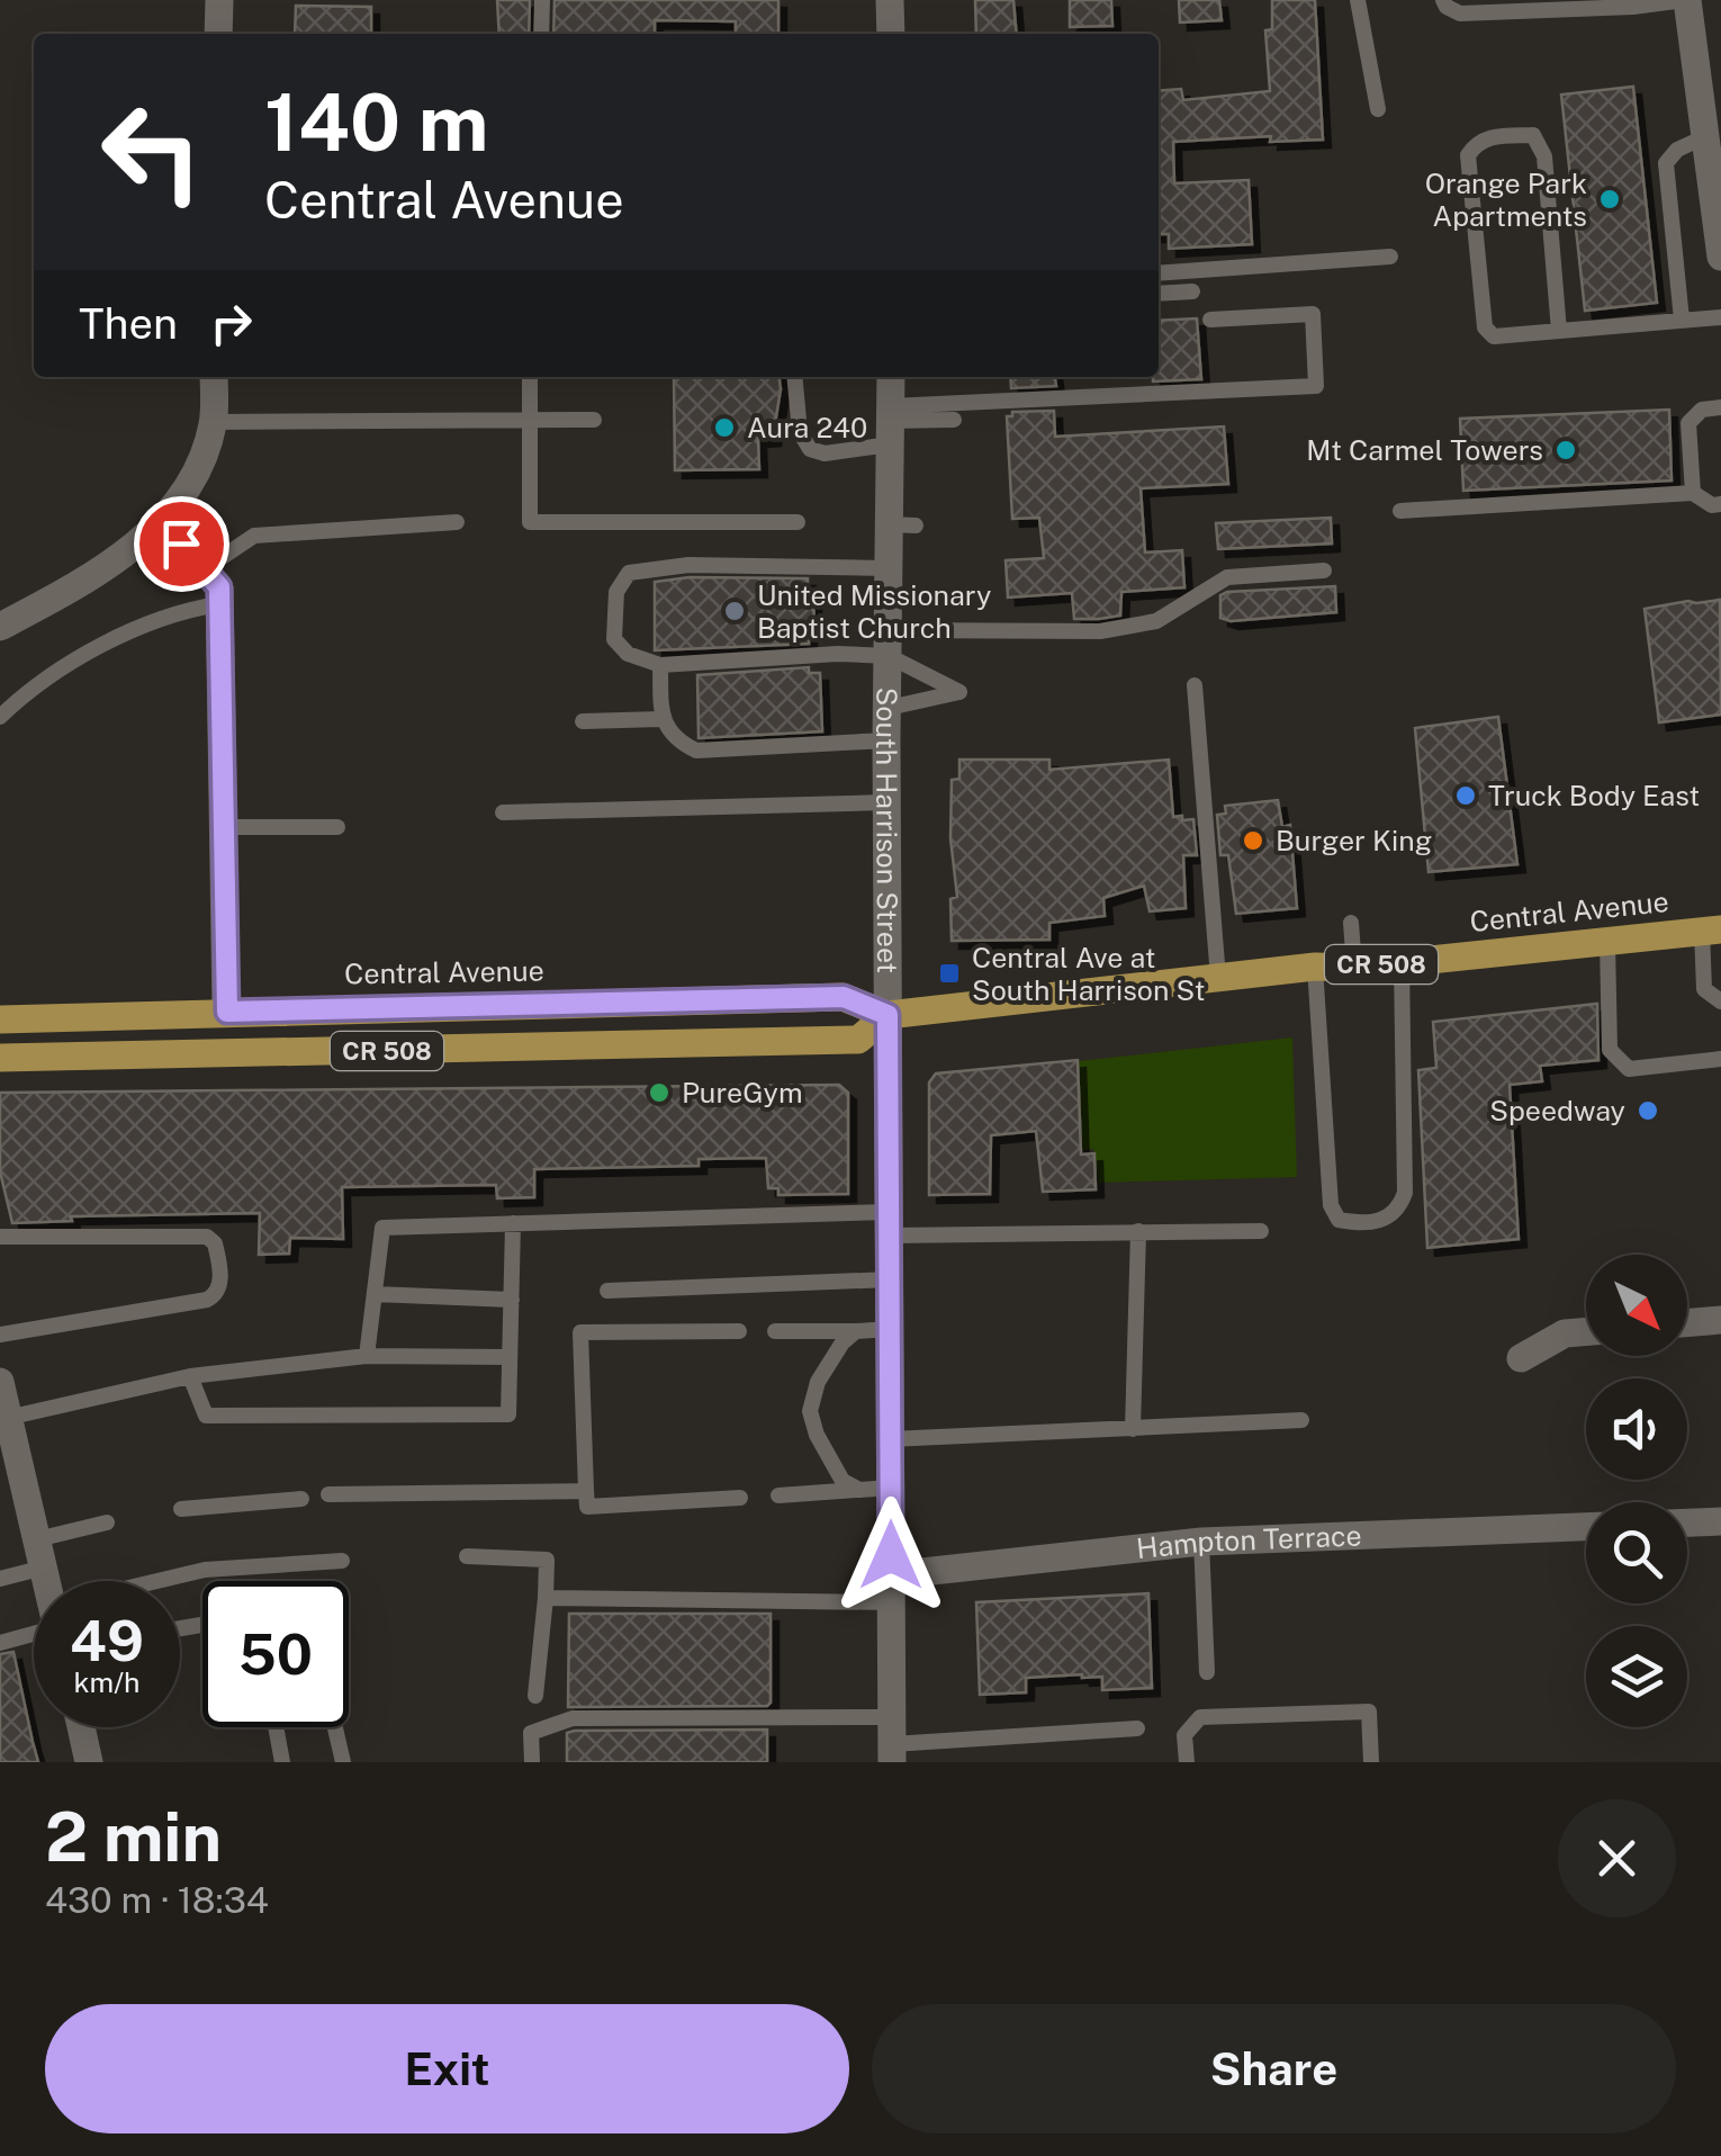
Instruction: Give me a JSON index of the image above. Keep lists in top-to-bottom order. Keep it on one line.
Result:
{"streets":{"main road":["Central Avenue","CR 508"],"street":["South Harrison Street","Hampton Terrace"]},"crossings":[["South Harrison Street","Central Avenue"],["South Harrison Street","Hampton Terrace"]],"places":{"other":["Orange Park Apartments","Aura 240","Mt Carmel Towers","United Missionary Baptist Church","Truck Body East","Burger King","PureGym","Speedway"],"transit":["Central Ave at South Harrison St"]},"north":"bottom right","page":{"turn":["140 m","Central Avenue"],"then":"Then","speed":"49 km/h","limit":"50","heading":["2 min","430 m · 18:34"],"buttons":["Exit","Share"]}}
